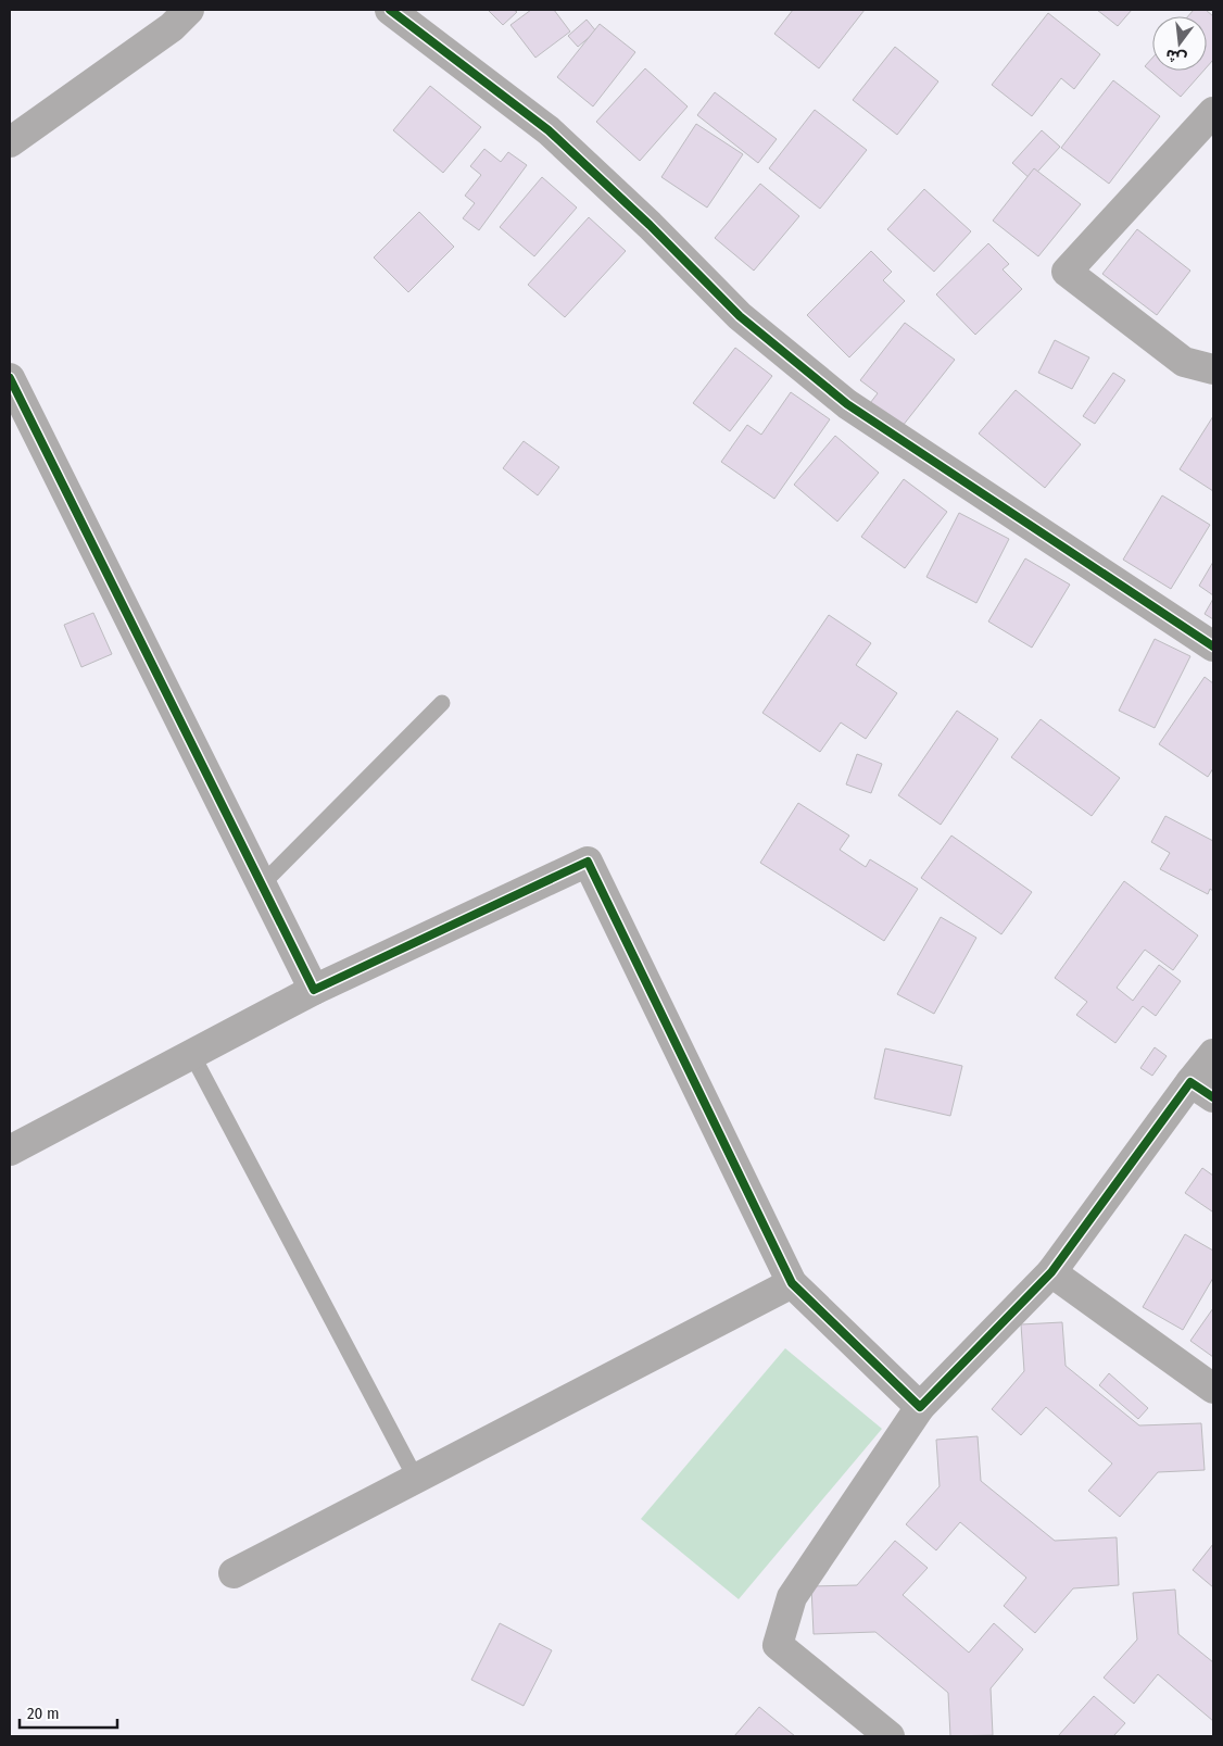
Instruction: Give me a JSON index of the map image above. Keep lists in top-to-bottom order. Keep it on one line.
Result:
{"scale_bar":"20 m","north":"bottom"}
